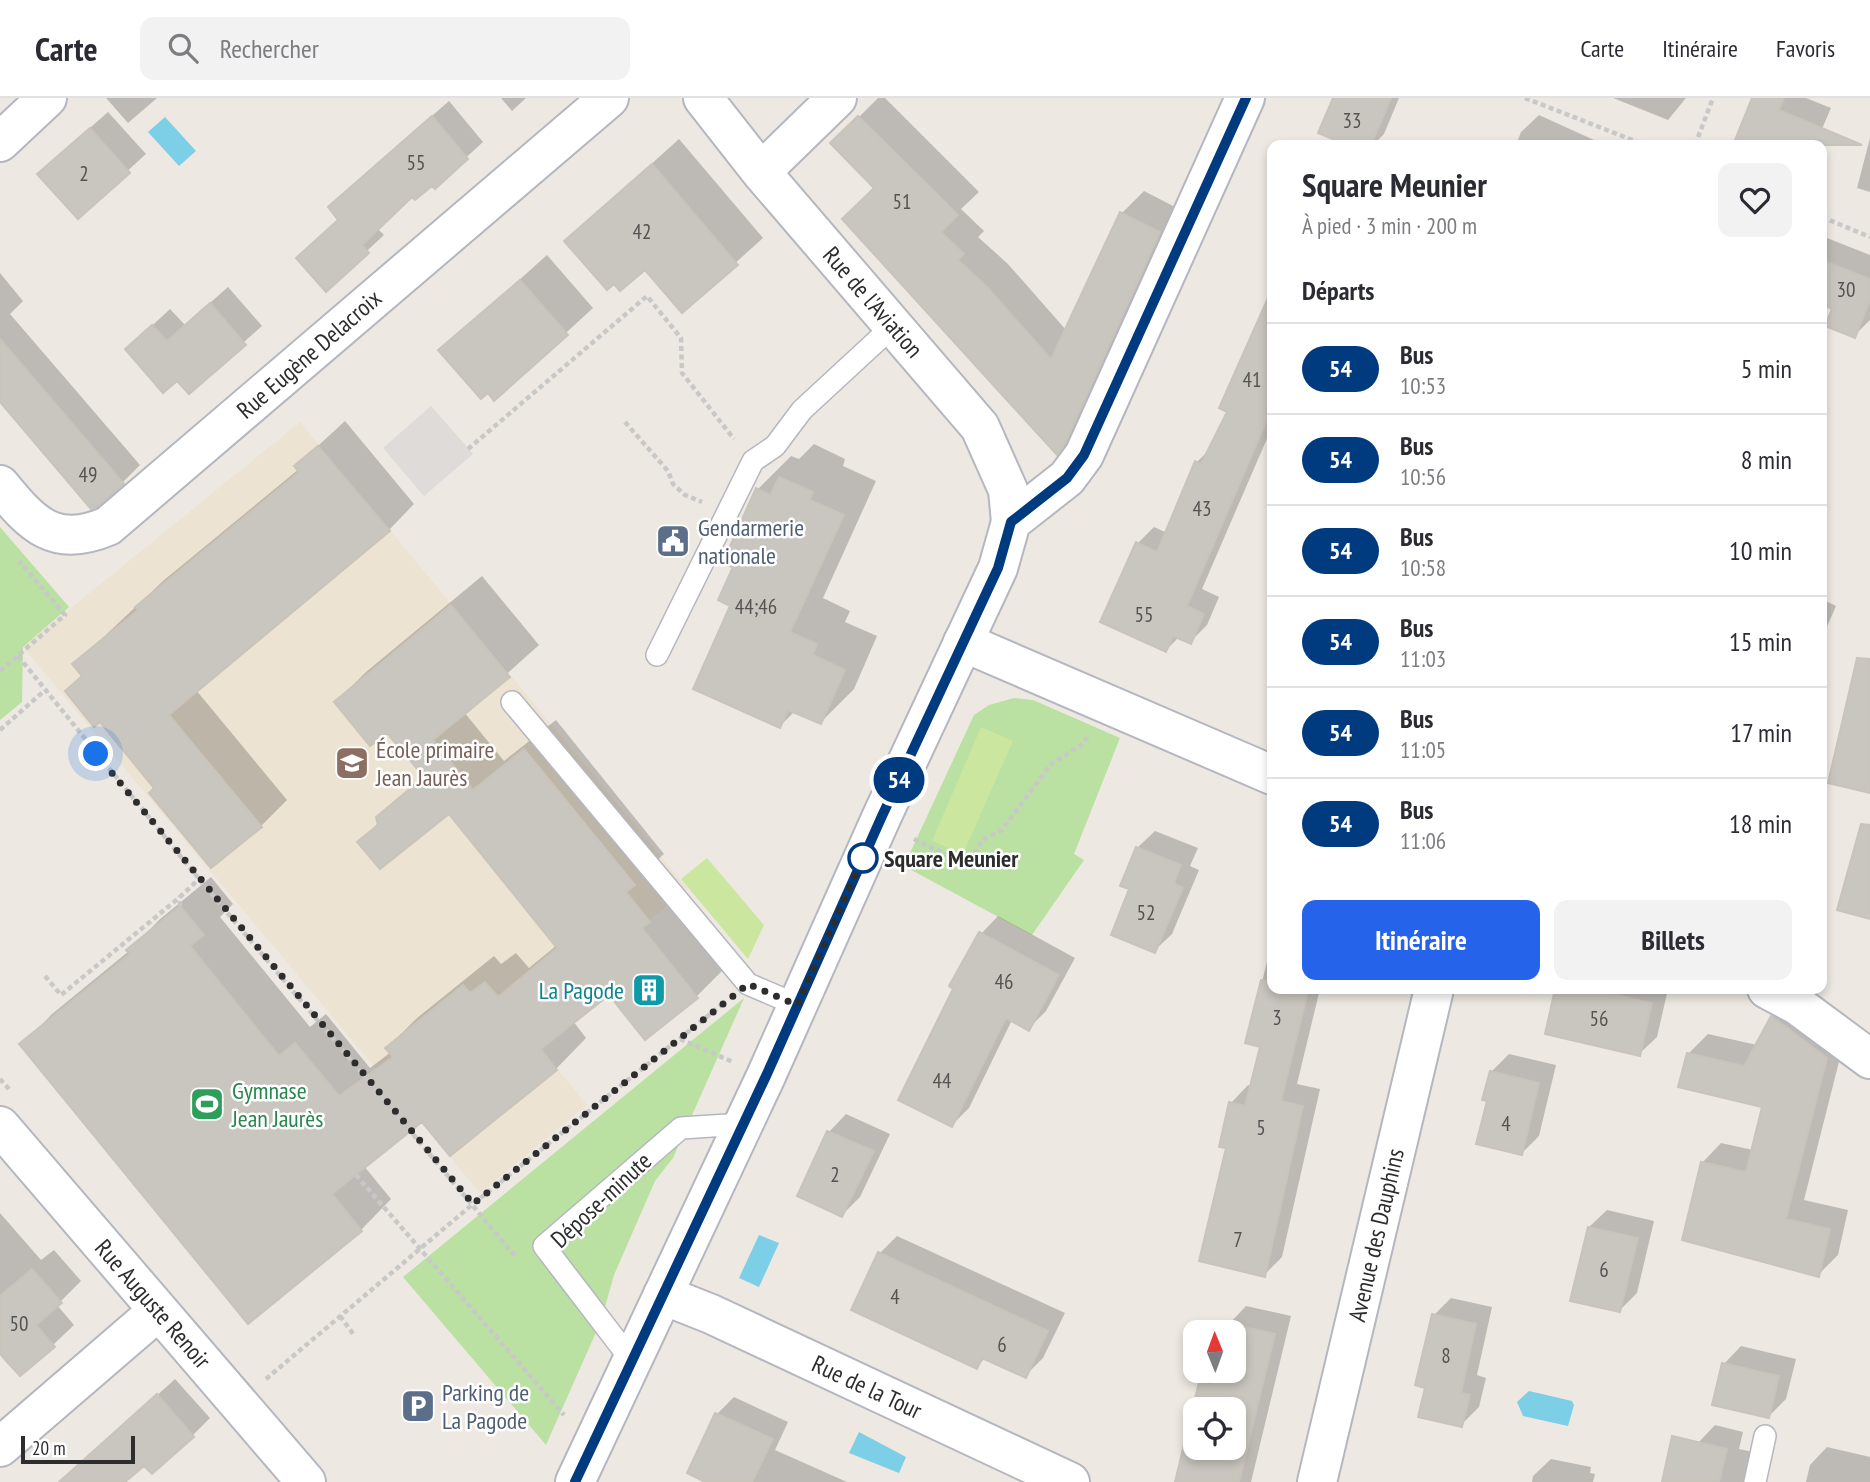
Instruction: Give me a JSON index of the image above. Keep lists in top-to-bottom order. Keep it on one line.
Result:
{"streets":{"street":["Rue de l'Aviation","Rue Eugène Delacroix","Avenue des Dauphins","Rue Auguste Renoir","Rue de la Tour"],"lane":["Dépose-minute"]},"places":{"public building":["Gendarmerie nationale"],"school or university":["École primaire Jean Jaurès"],"other":["Square Meunier"],"building":["La Pagode"],"sports":["Gymnase Jean Jaurès"],"parking":["Parking de La Pagode"]},"lines":["bus line 54"],"house_numbers":["33","55","2","51","42","30","41","49","43","44;46","55","52","46","3","56","44","4","5","2","7","6","4","50","6","8"],"scale_bar":"20 m","north":"top","page":{"header":"Carte","search":"Rechercher","nav":["Carte","Itinéraire","Favoris"],"on_map":"54","heading":[["Square Meunier","À pied · 3 min · 200 m"],"Départs"],"list":[{"mark":"54","name":"Bus","note":"10:53","value":"5 min"},{"mark":"54","name":"Bus","note":"10:56","value":"8 min"},{"mark":"54","name":"Bus","note":"10:58","value":"10 min"},{"mark":"54","name":"Bus","note":"11:03","value":"15 min"},{"mark":"54","name":"Bus","note":"11:05","value":"17 min"},{"mark":"54","name":"Bus","note":"11:06","value":"18 min"}],"buttons":["Itinéraire","Billets"],"scale":"20 m"}}
